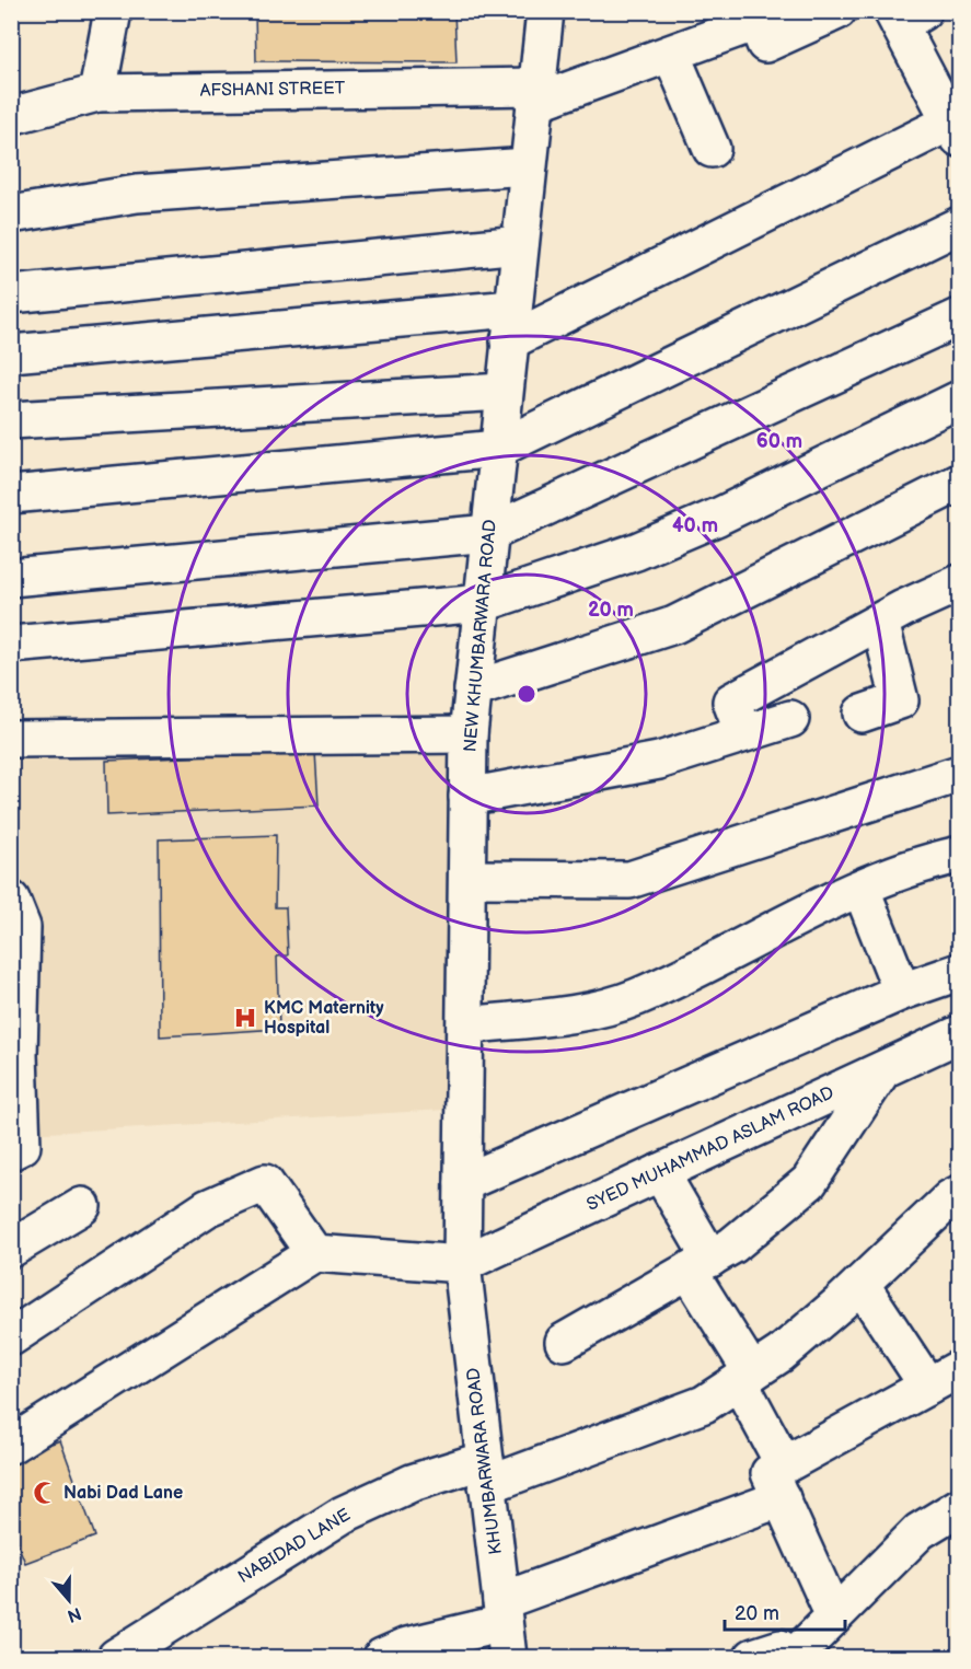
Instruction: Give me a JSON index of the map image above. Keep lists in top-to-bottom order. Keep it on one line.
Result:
{"streets":{"street":["AFSHANI STREET","NEW KHUMBARWARA ROAD","SYED MUHAMMAD ASLAM ROAD","KHUMBARWARA ROAD","NABIDAD LANE"]},"crossings":[["AFSHANI STREET","NEW KHUMBARWARA ROAD"],["NEW KHUMBARWARA ROAD","SYED MUHAMMAD ASLAM ROAD"],["NEW KHUMBARWARA ROAD","KHUMBARWARA ROAD"],["SYED MUHAMMAD ASLAM ROAD","KHUMBARWARA ROAD"],["KHUMBARWARA ROAD","NABIDAD LANE"]],"places":{"hospital":["KMC Maternity Hospital"],"mosque":["Nabi Dad Lane"]},"scale_bar":"20 m","north":"bottom","rings":["60 m","40 m","20 m"]}
